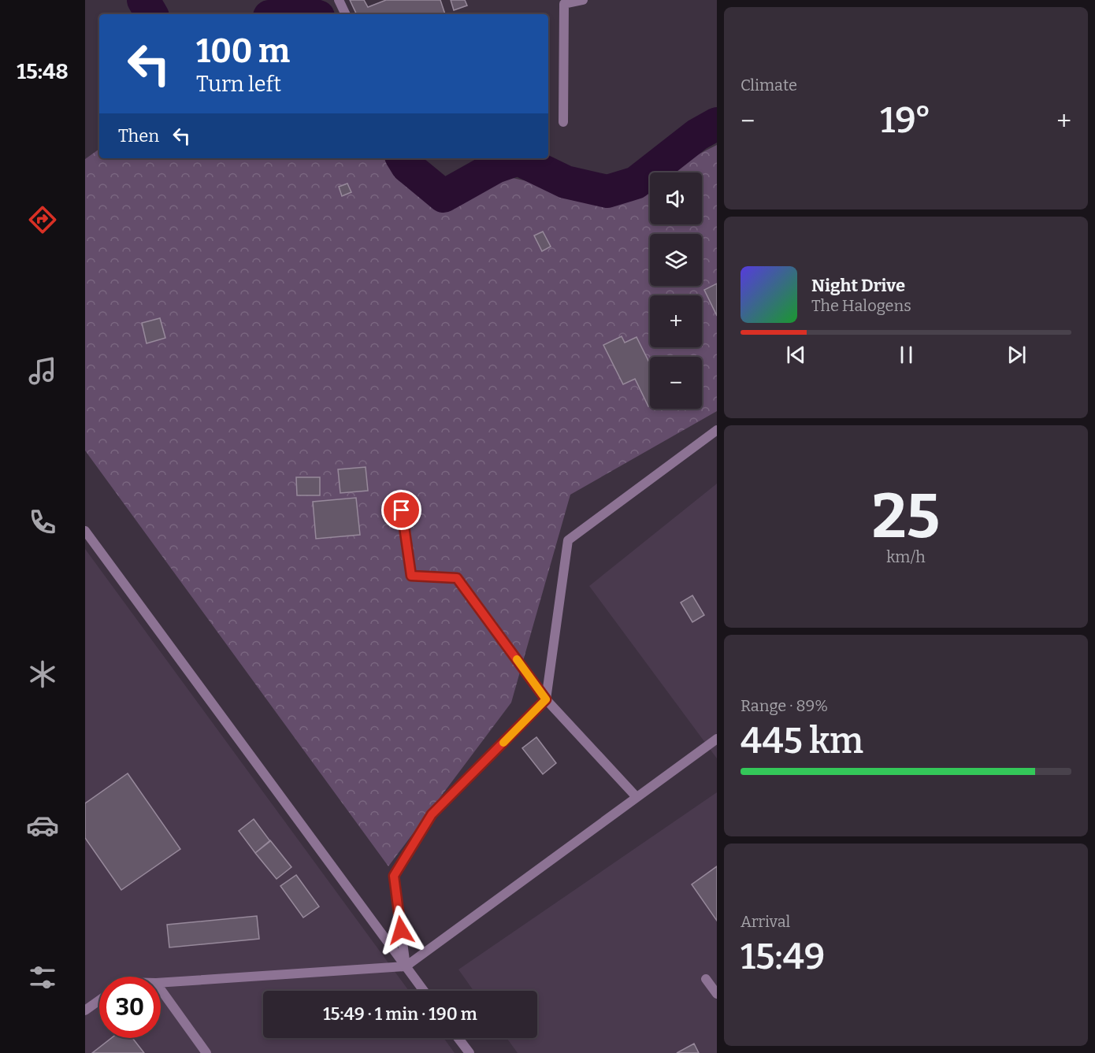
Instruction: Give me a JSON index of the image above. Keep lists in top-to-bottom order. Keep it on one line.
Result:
{"page":{"tabs":"15:48","tile":["Climate",["25","km/h"],["Range · 89%","445 km"],["Arrival","15:49"]],"turn":["100 m","Turn left"],"heat":["−","19°","+"],"then":"Then","map_buttons":["+","−"],"song":["Night Drive","The Halogens"],"limit":"30","trip":"15:49 · 1 min · 190 m"}}
